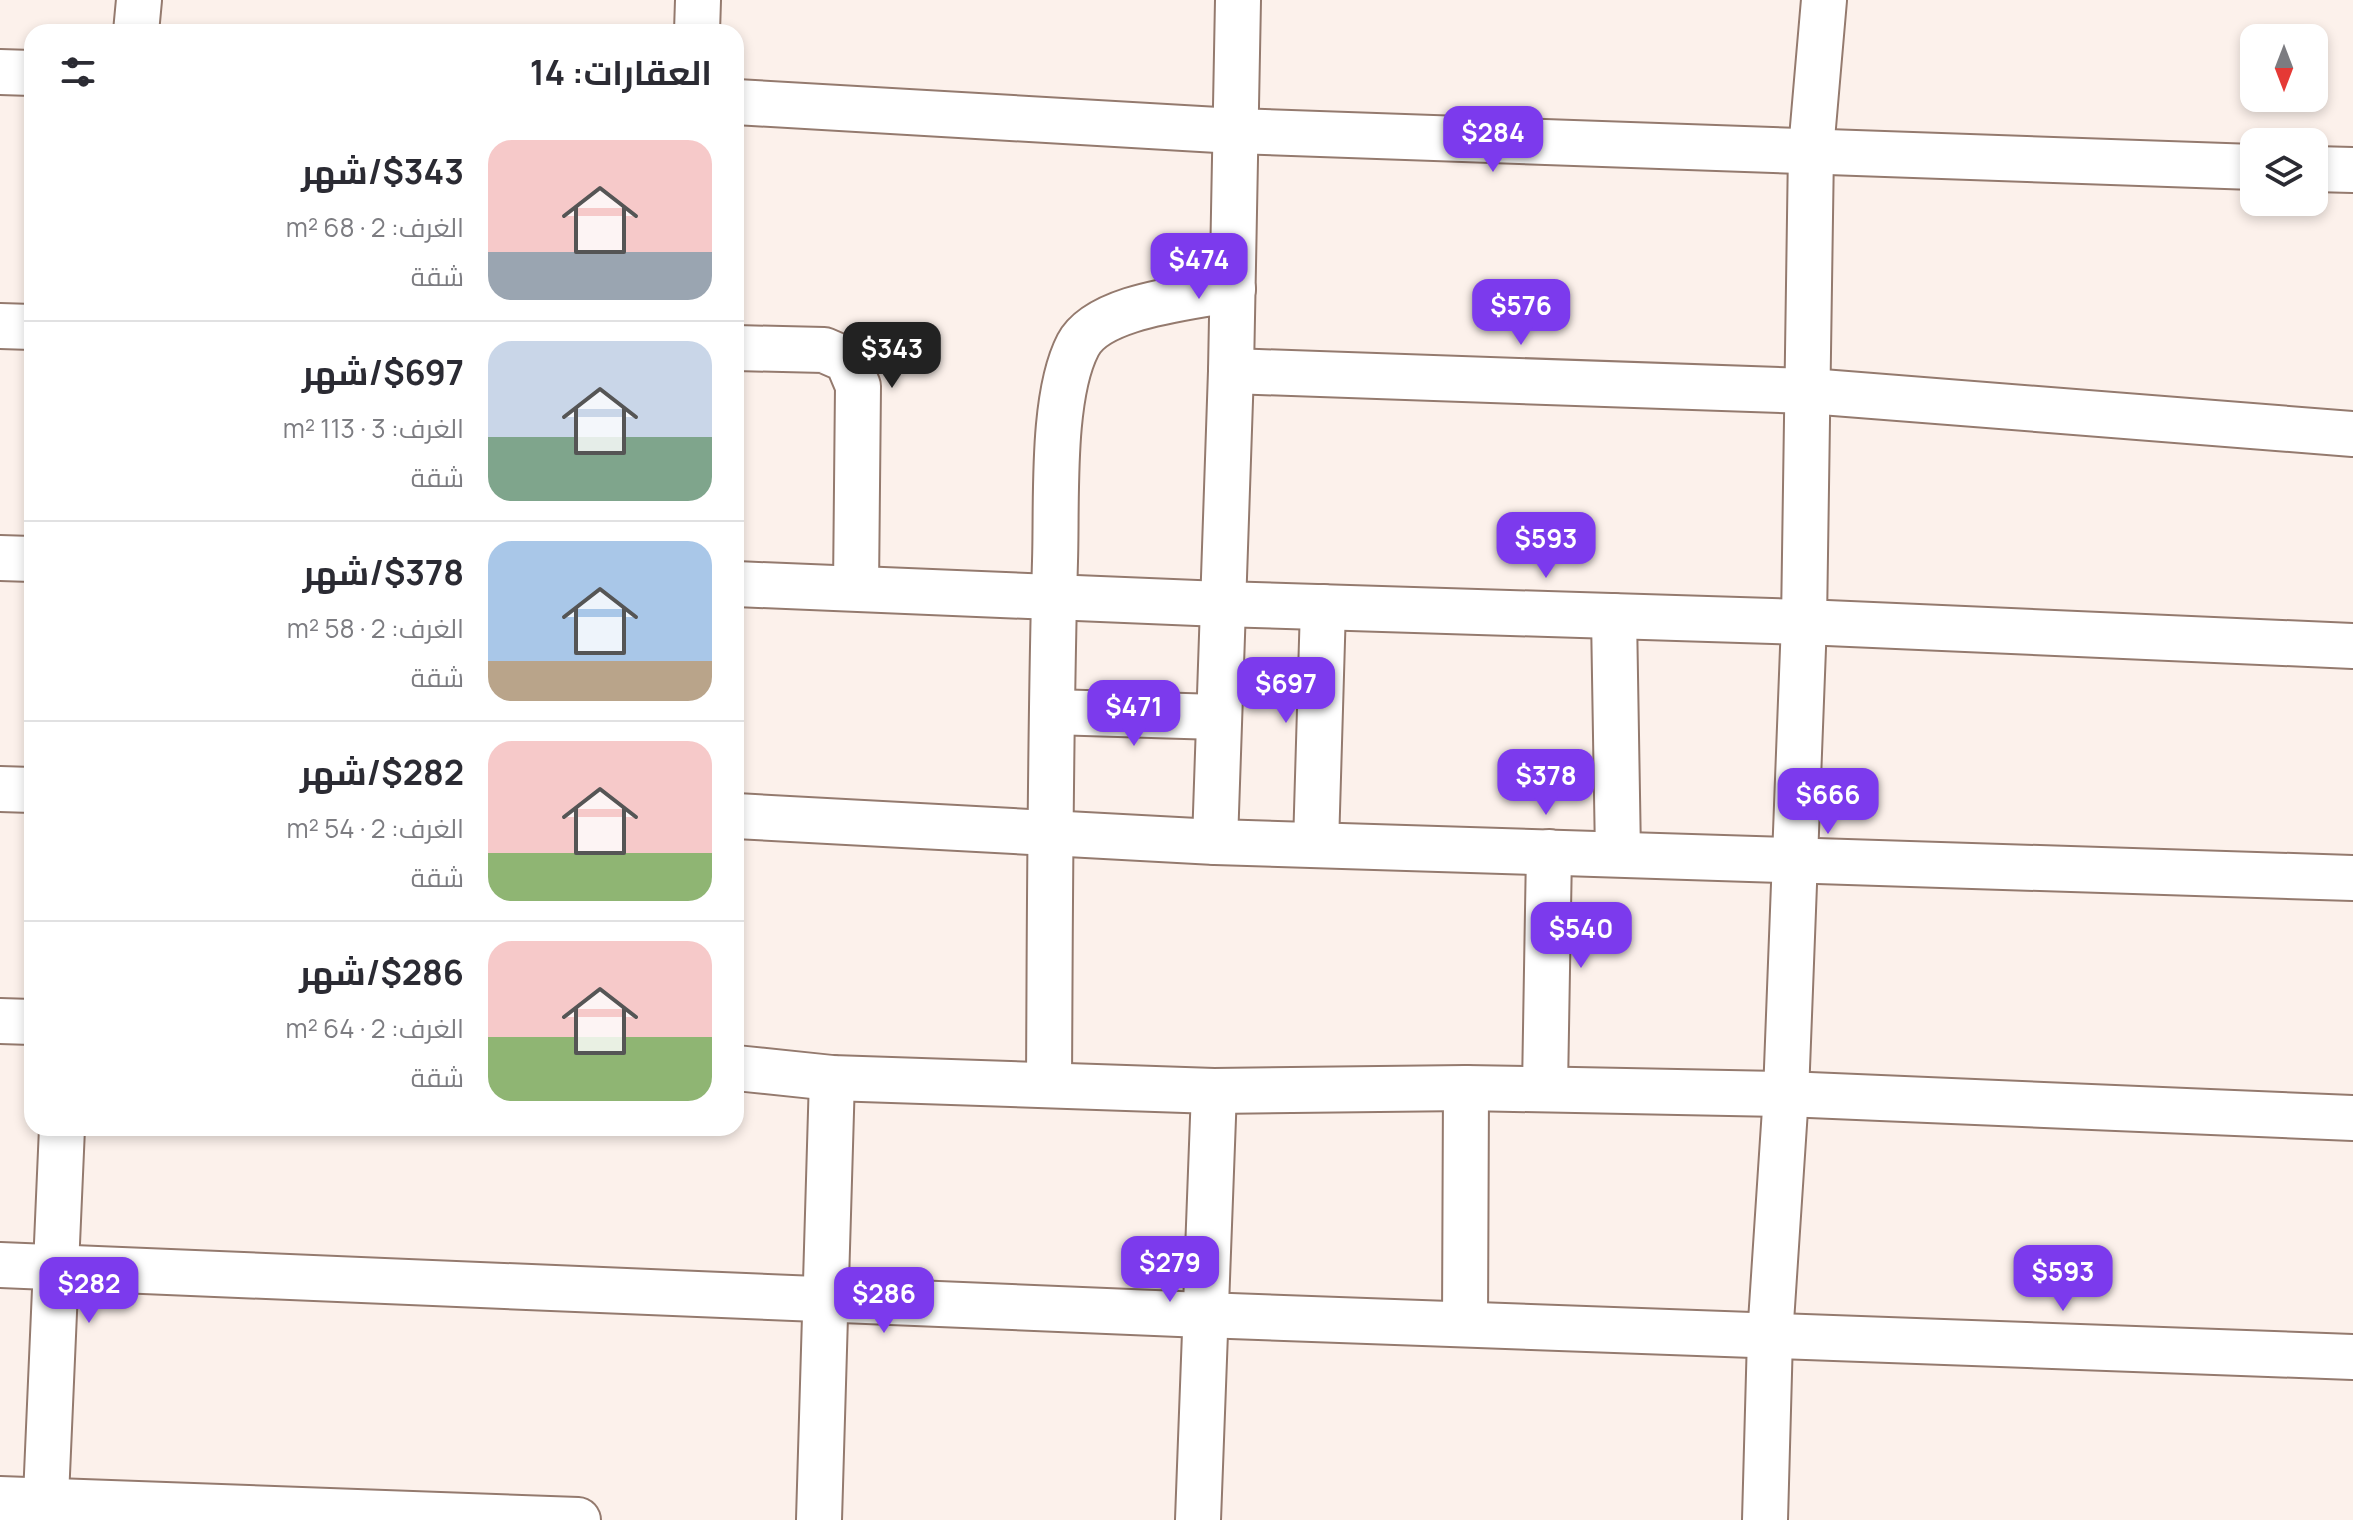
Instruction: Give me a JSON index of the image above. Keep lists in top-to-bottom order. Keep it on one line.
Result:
{"north":"bottom","page":{"heading":"العقارات: 14","price":["$284","$474","$576","$343","$593","$697","$471","$378","$666","$540","$279","$593","$282","$286"],"list":[{"name":"$343/شهر","note":"الغرف: 2 · 68 m² · شقة"},{"name":"$697/شهر","note":"الغرف: 3 · 113 m² · شقة"},{"name":"$378/شهر","note":"الغرف: 2 · 58 m² · شقة"},{"name":"$282/شهر","note":"الغرف: 2 · 54 m² · شقة"},{"name":"$286/شهر","note":"الغرف: 2 · 64 m² · شقة"}]}}
